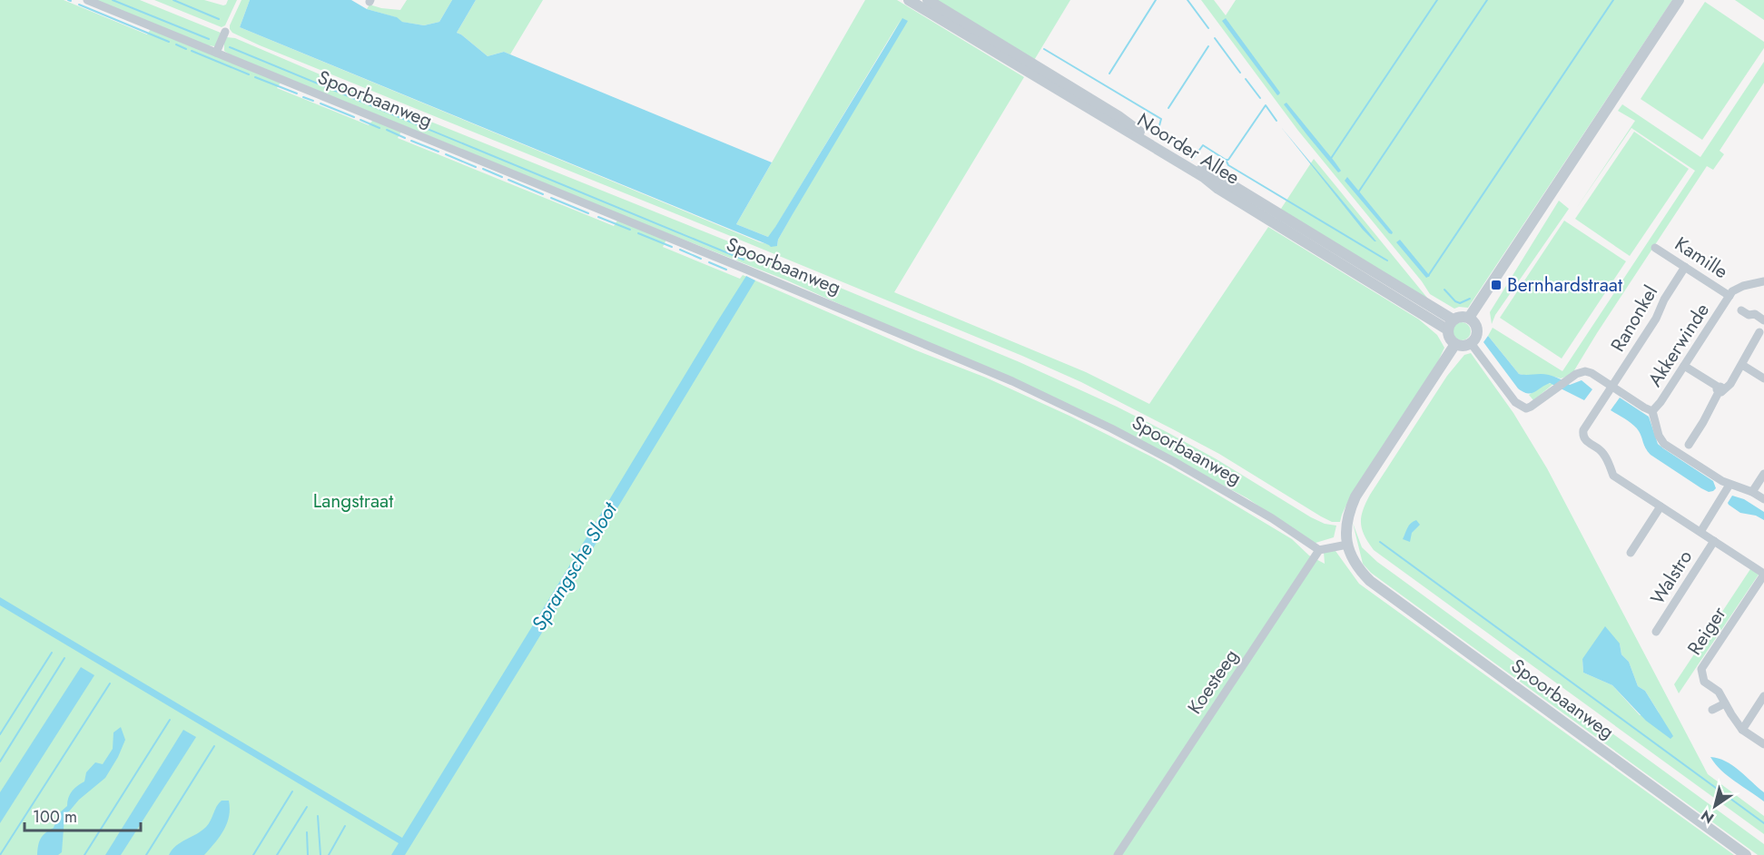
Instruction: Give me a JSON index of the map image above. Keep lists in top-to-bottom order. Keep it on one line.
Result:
{"streets":{"street":["Spoorbaanweg","Noorder Allee","Kamille","Ranonkel","Akkerwinde","Walstro","Reiger","Koesteeg"]},"crossings":[["Spoorbaanweg","Noorder Allee"],["Spoorbaanweg","Akkerwinde"],["Spoorbaanweg","Koesteeg"],["Noorder Allee","Akkerwinde"],["Kamille","Ranonkel"],["Kamille","Akkerwinde"],["Ranonkel","Akkerwinde"],["Ranonkel","Walstro"],["Akkerwinde","Walstro"],["Walstro","Reiger"]],"water":["Sprangsche Sloot"],"parks":["Langstraat"],"places":{"transit":["Bernhardstraat"]},"scale_bar":"100 m","north":"bottom left"}
